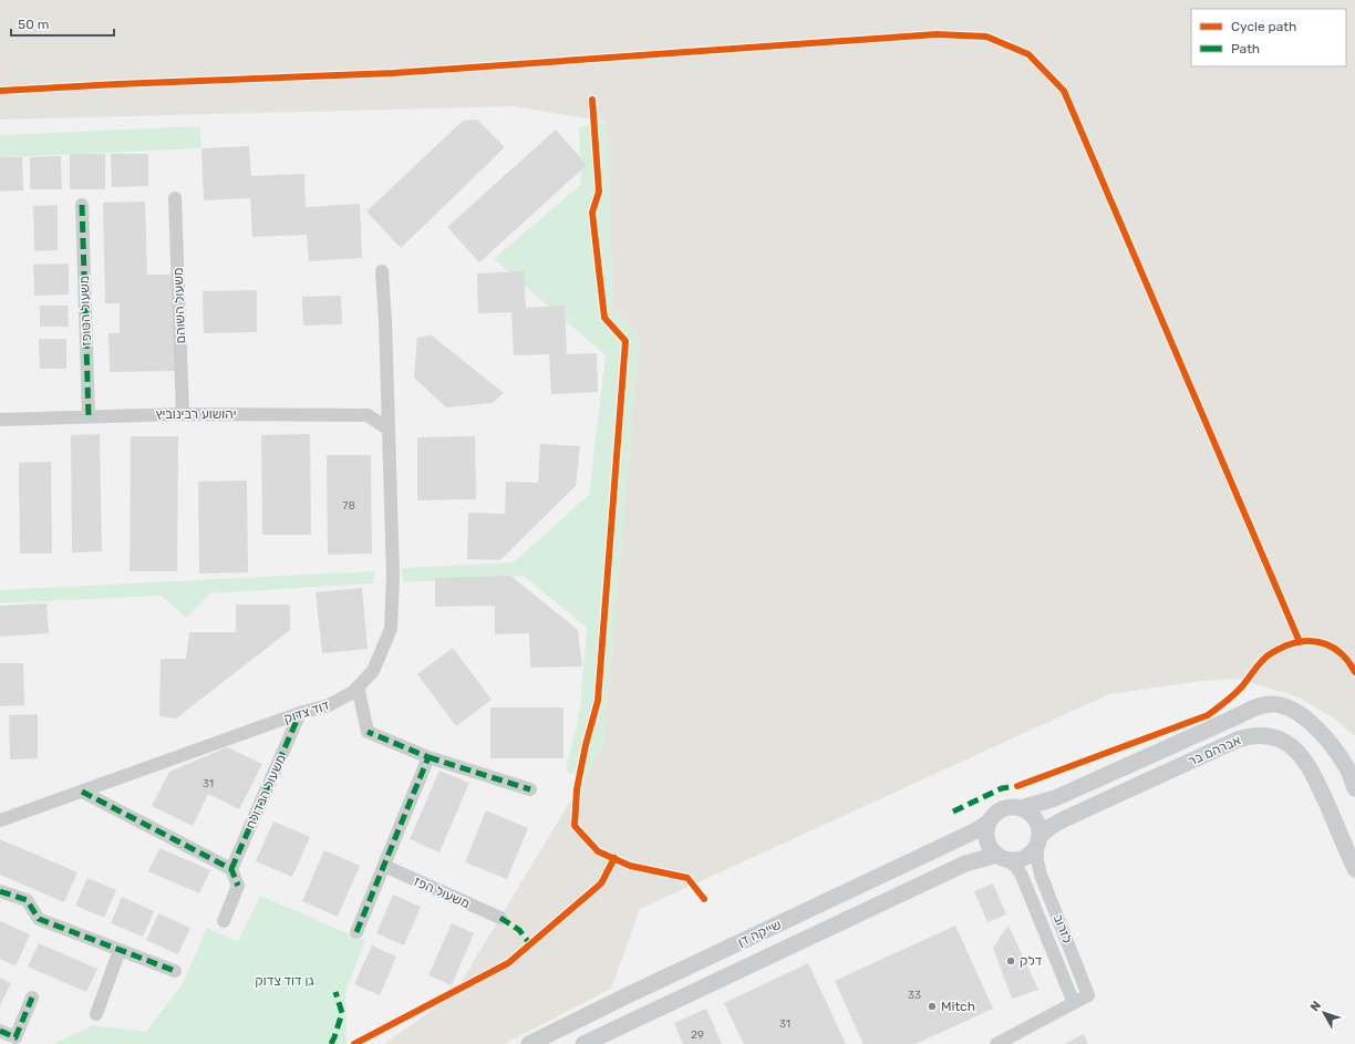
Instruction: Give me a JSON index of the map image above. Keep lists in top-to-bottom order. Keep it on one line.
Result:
{"streets":{"street":["משעול השוהם","משעול הטופז","יהושוע רבינוביץ","דוד צדוק","אברהם בר","משעול הבדולח","משעול הפז","לזרוב","שייקה דן"]},"crossings":[["משעול השוהם","יהושוע רבינוביץ"],["משעול הטופז","יהושוע רבינוביץ"],["יהושוע רבינוביץ","דוד צדוק"],["דוד צדוק","משעול הבדולח"],["אברהם בר","לזרוב"],["אברהם בר","שייקה דן"],["לזרוב","שייקה דן"]],"parks":["גן דוד צדוק"],"places":["דלק","Mitch"],"house_numbers":["78","31","33","31","29"],"legend":["Cycle path","Path"],"scale_bar":"50 m","north":"top left"}
